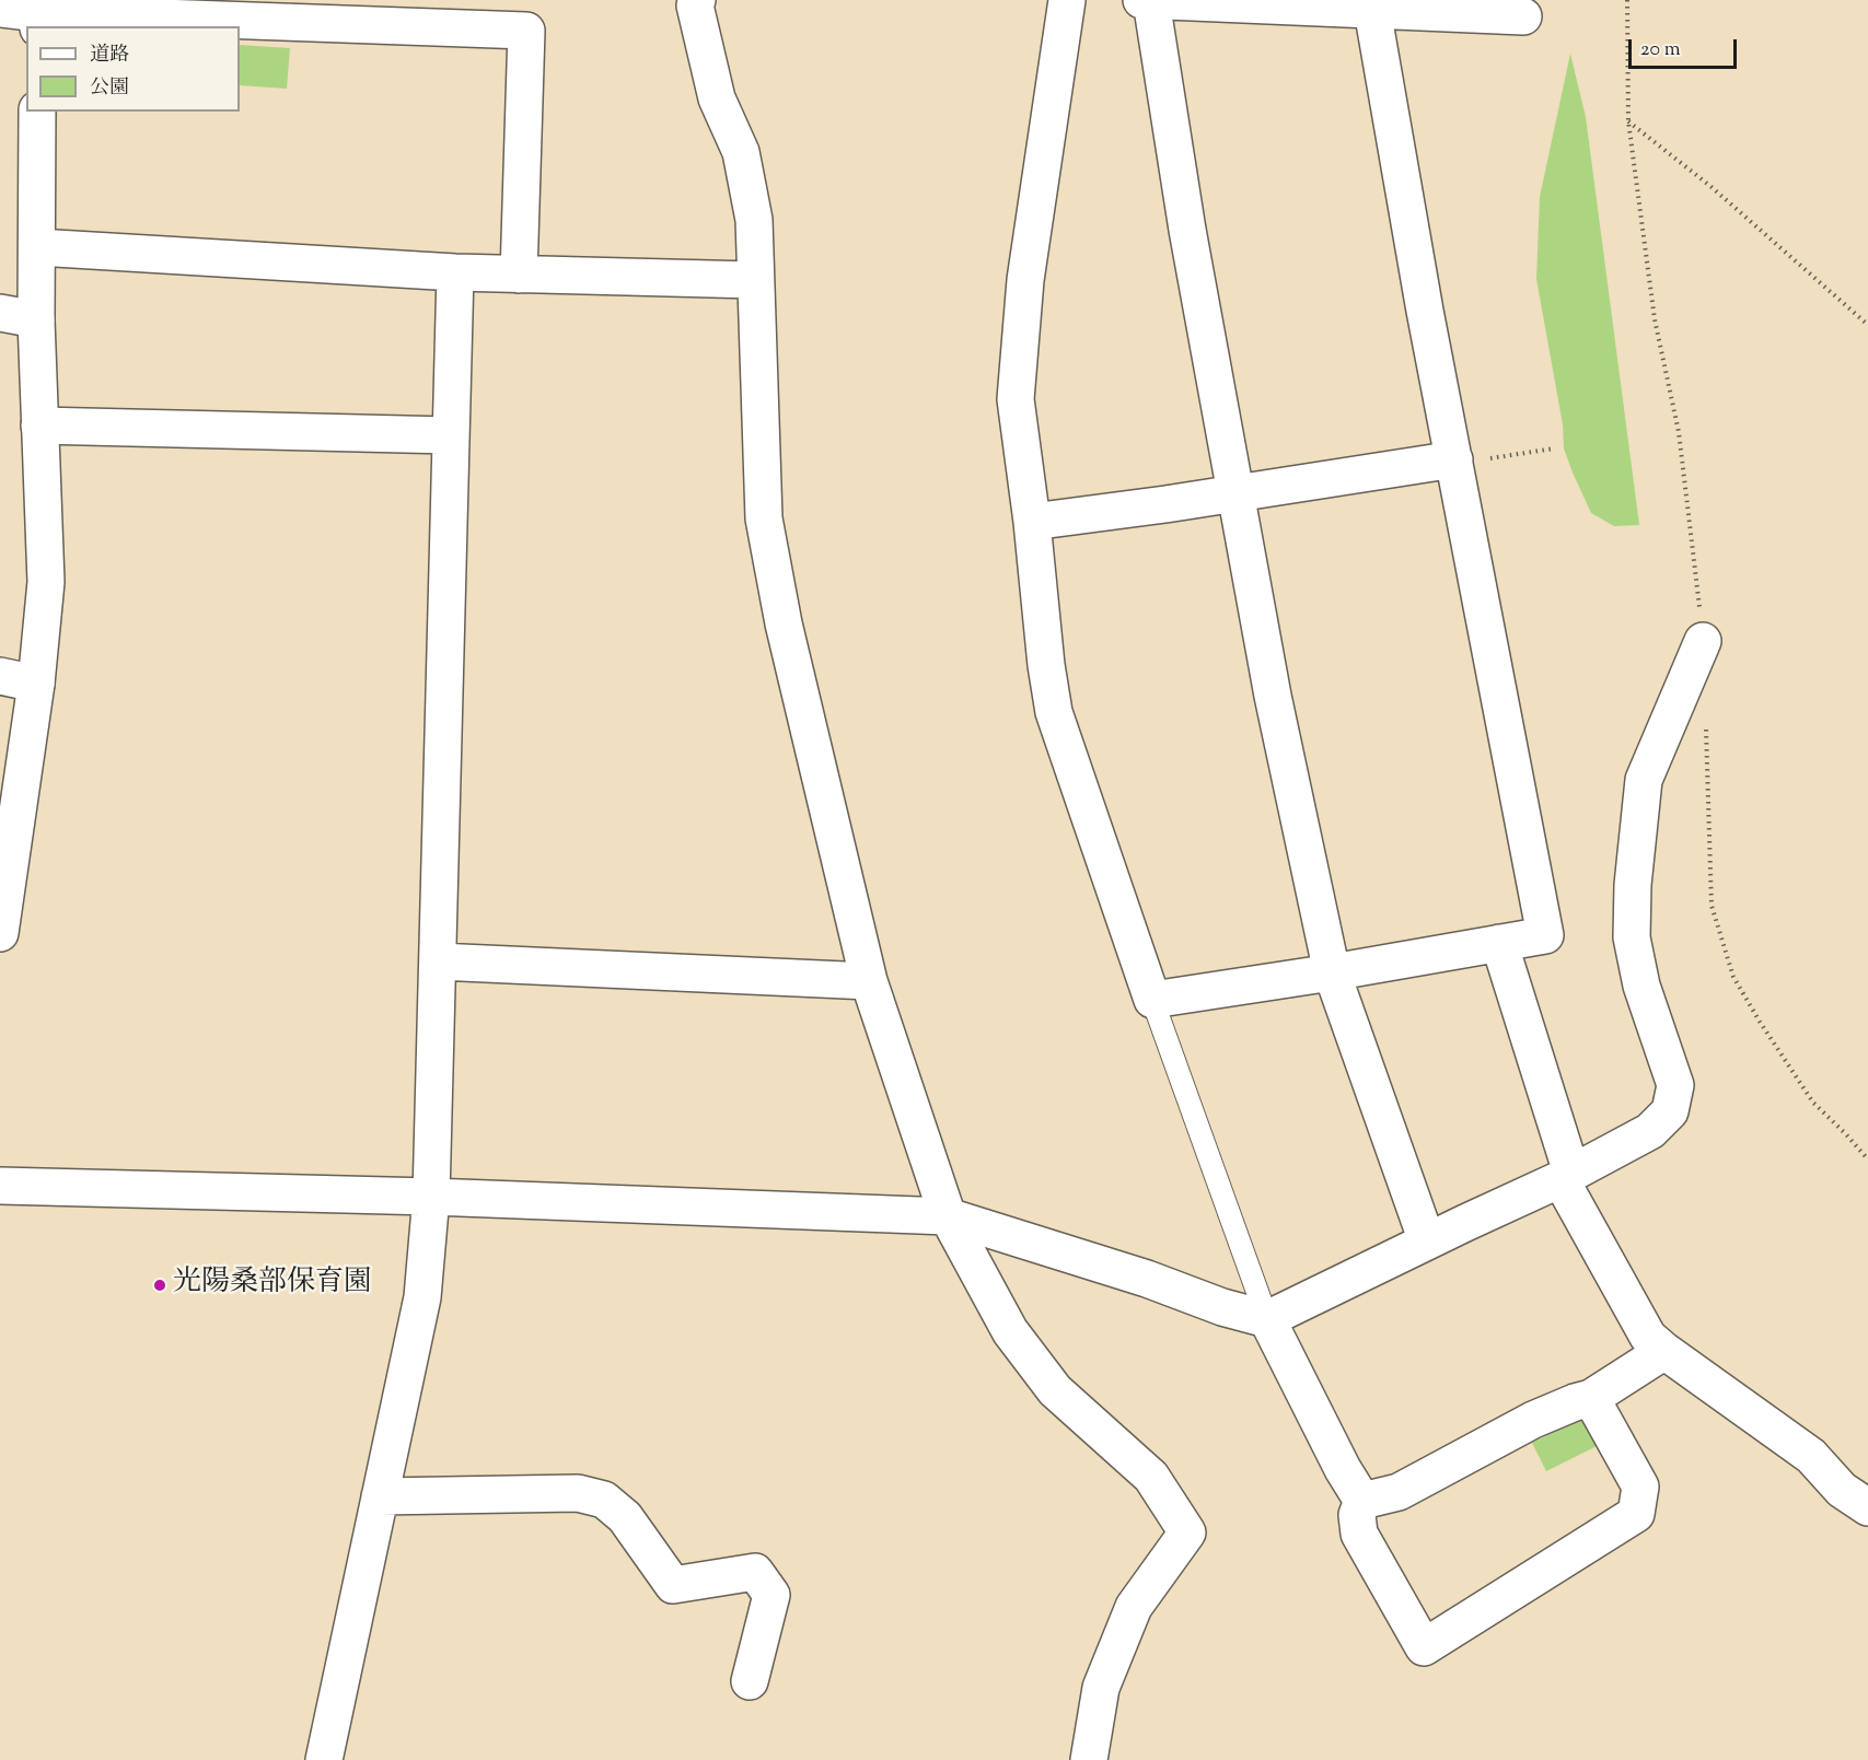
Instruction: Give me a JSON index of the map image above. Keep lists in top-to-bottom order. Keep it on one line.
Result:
{"places":["光陽桑部保育園"],"legend":["道路","公園"],"scale_bar":"20 m"}
